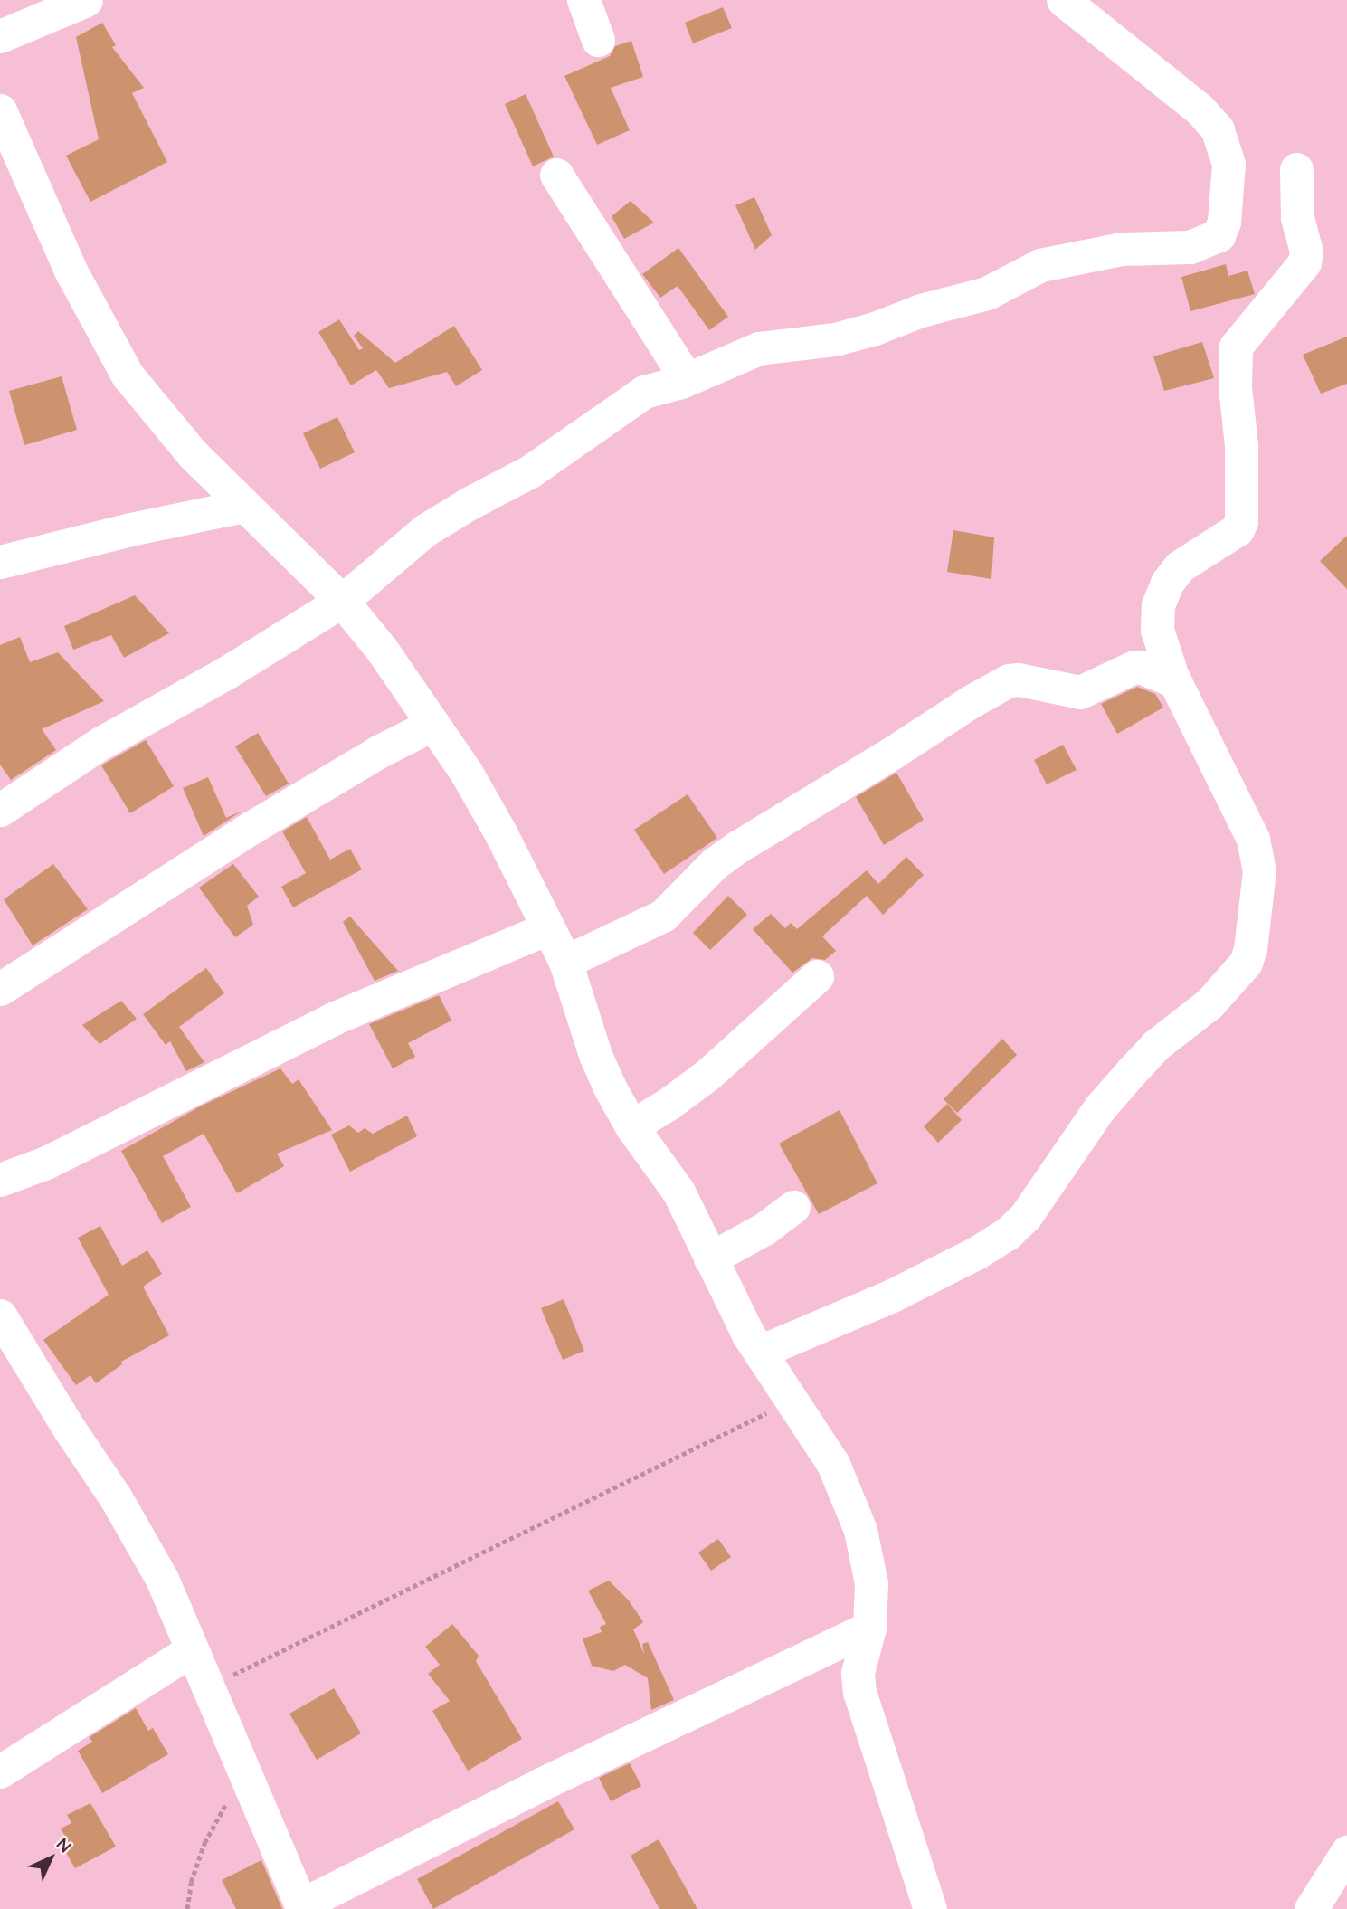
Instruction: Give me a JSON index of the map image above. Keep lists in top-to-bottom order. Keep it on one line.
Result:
{"north":"top right"}
